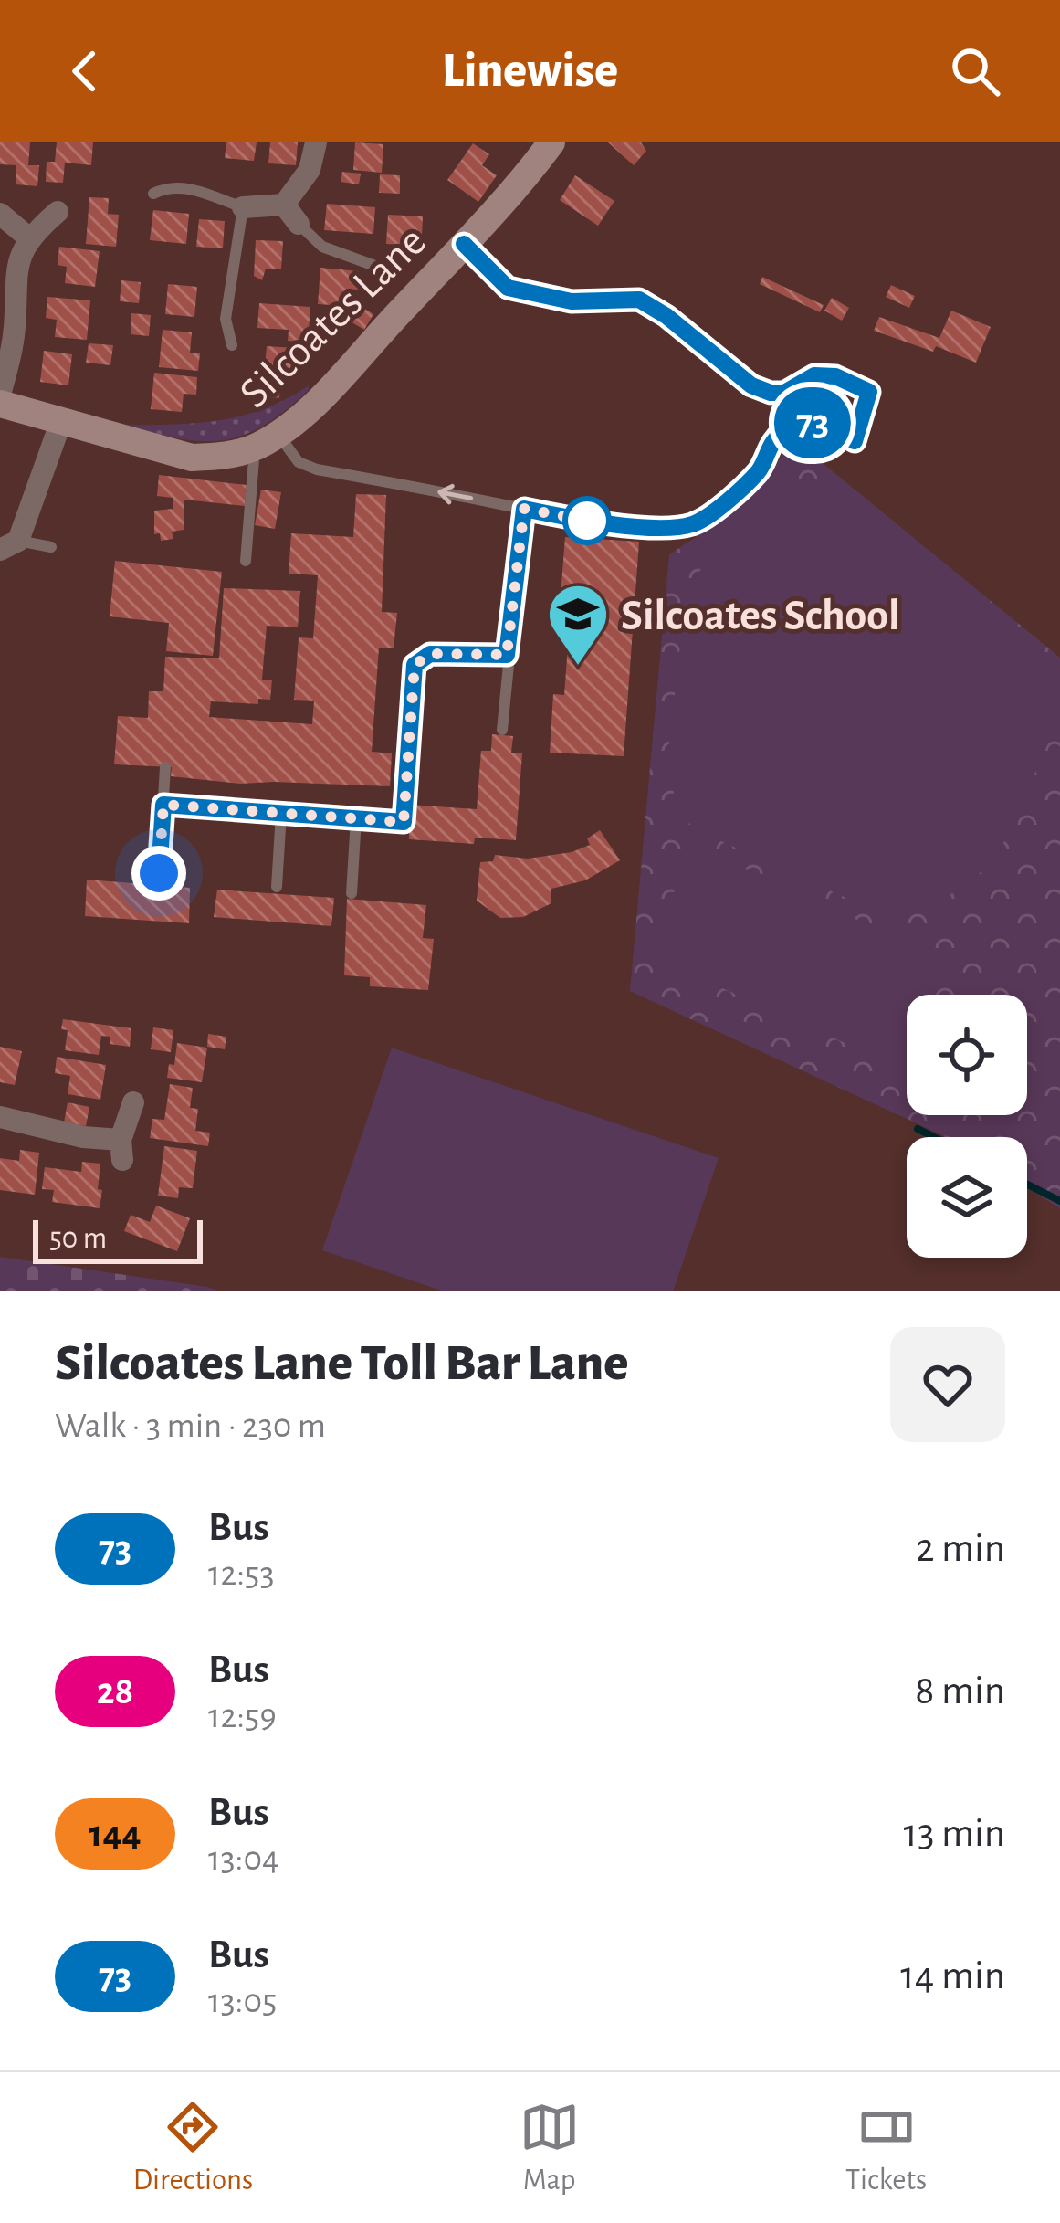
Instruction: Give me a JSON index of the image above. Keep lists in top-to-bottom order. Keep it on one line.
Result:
{"streets":{"street":["Silcoates Lane"]},"places":{"school or university":["Silcoates School"]},"lines":["bus line 73"],"scale_bar":"50 m","page":{"header":"Linewise","on_map":"73","scale":"50 m","heading":["Silcoates Lane Toll Bar Lane","Walk · 3 min · 230 m"],"list":[{"mark":"73","name":"Bus","note":"12:53","value":"2 min"},{"mark":"28","name":"Bus","note":"12:59","value":"8 min"},{"mark":"144","name":"Bus","note":"13:04","value":"13 min"},{"mark":"73","name":"Bus","note":"13:05","value":"14 min"}],"tabs":["Directions","Map","Tickets"]}}
